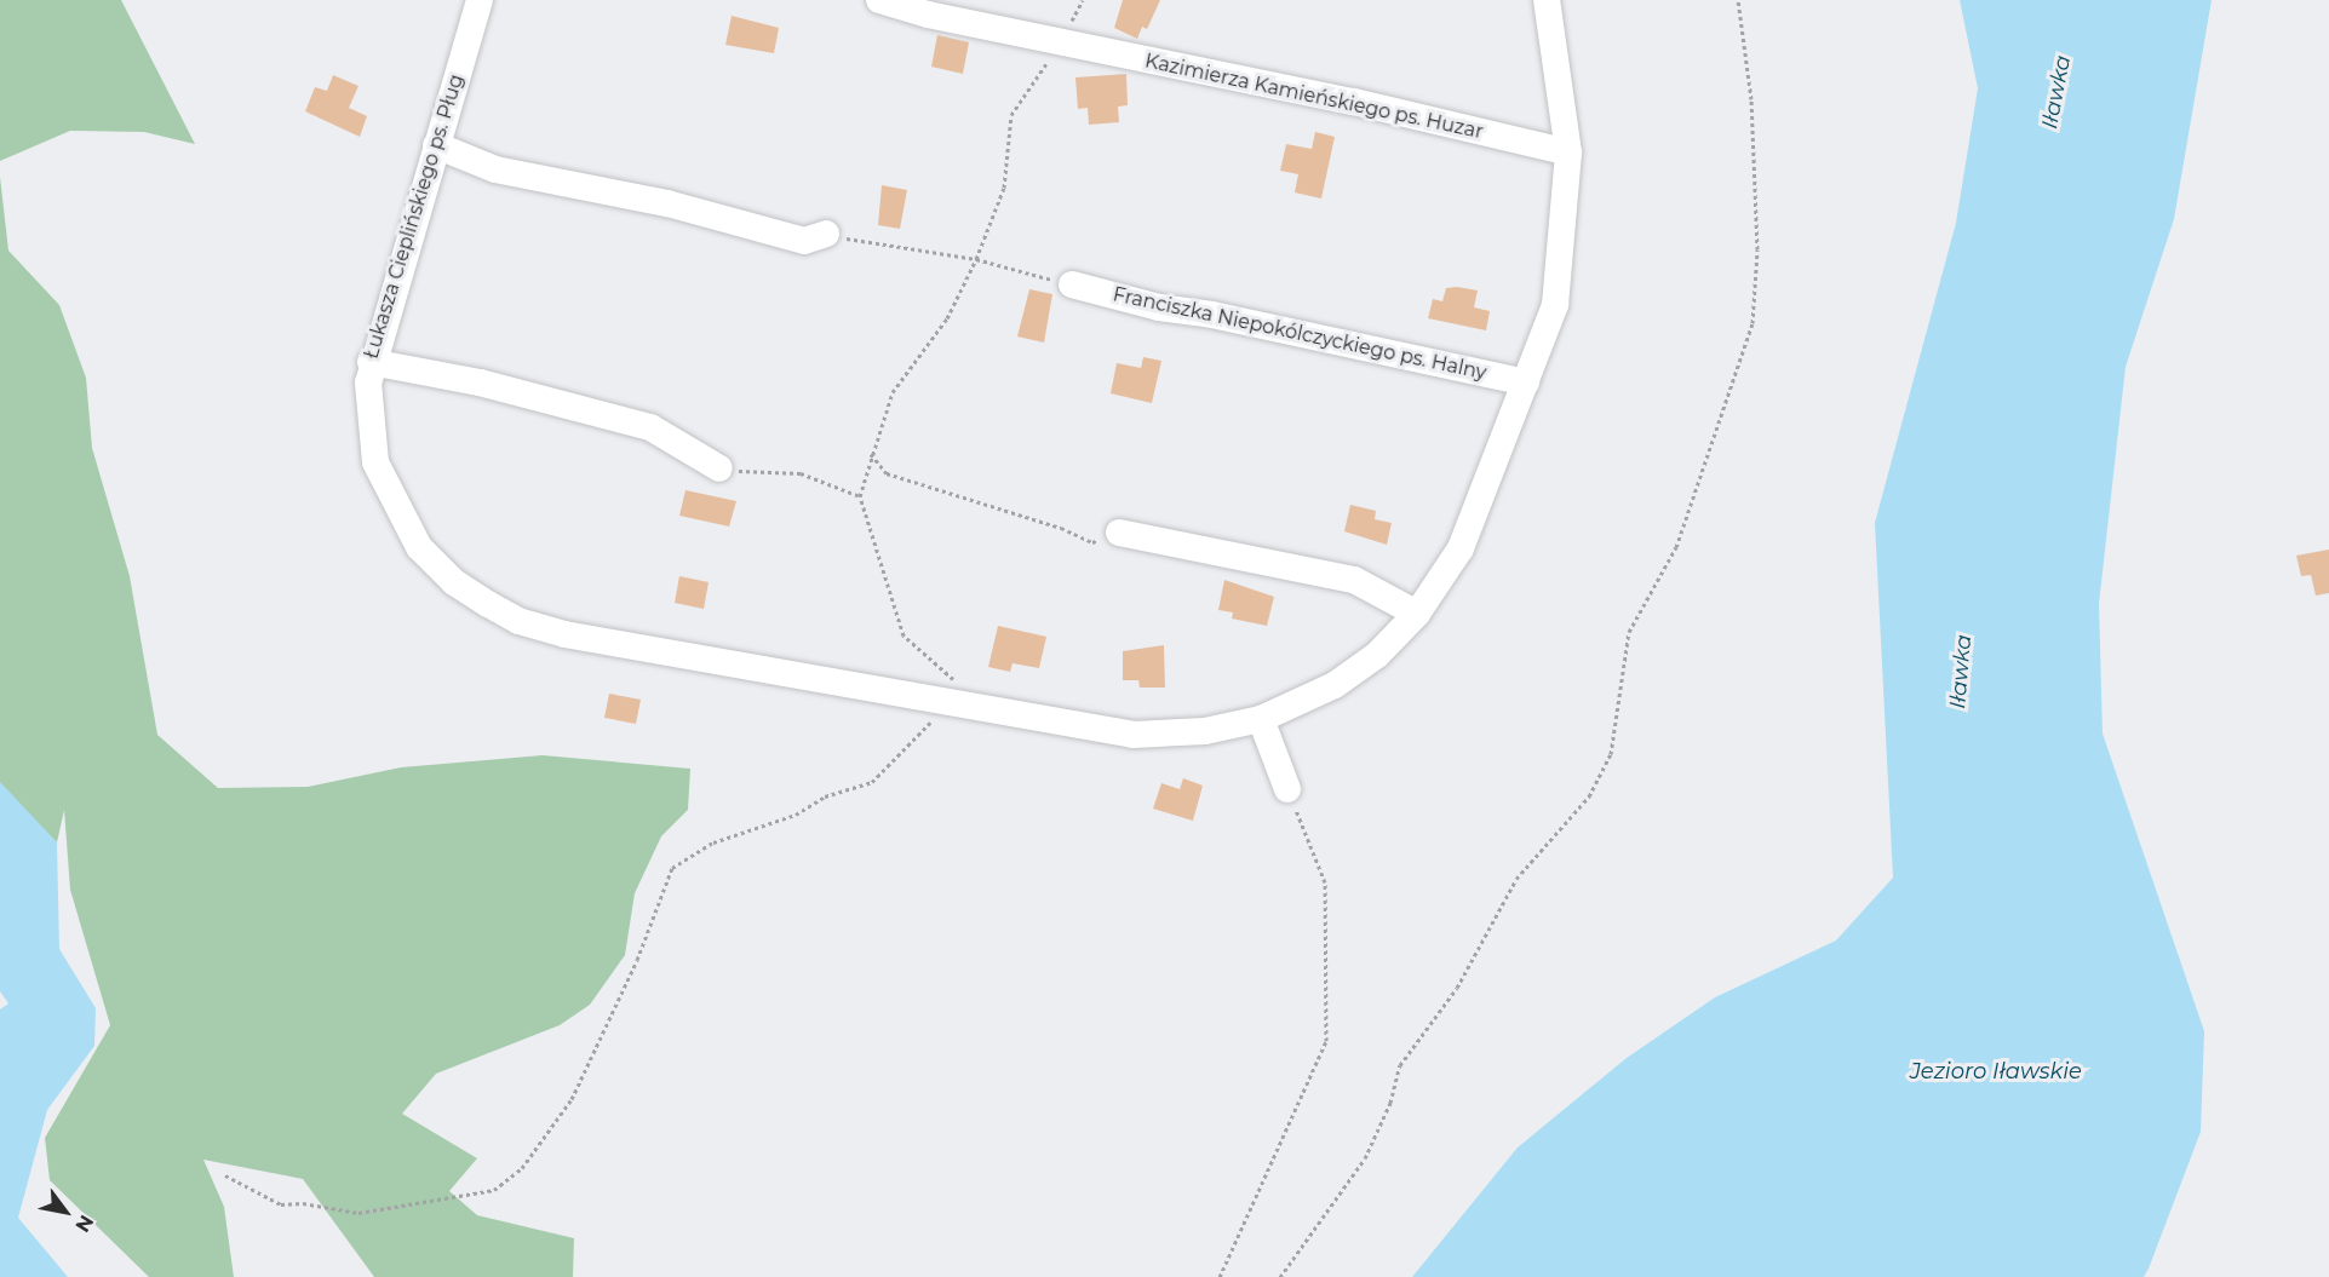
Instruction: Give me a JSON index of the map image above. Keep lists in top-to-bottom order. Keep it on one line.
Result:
{"streets":{"street":["Kazimierza Kamieńskiego ps. Huzar","Łukasza Cieplińskiego ps. Pług","Franciszka Niepokólczyckiego ps. Halny"]},"crossings":[["Kazimierza Kamieńskiego ps. Huzar","Łukasza Cieplińskiego ps. Pług"],["Łukasza Cieplińskiego ps. Pług","Franciszka Niepokólczyckiego ps. Halny"]],"water":["Iławka","Jezioro Iławskie"],"north":"bottom right"}
